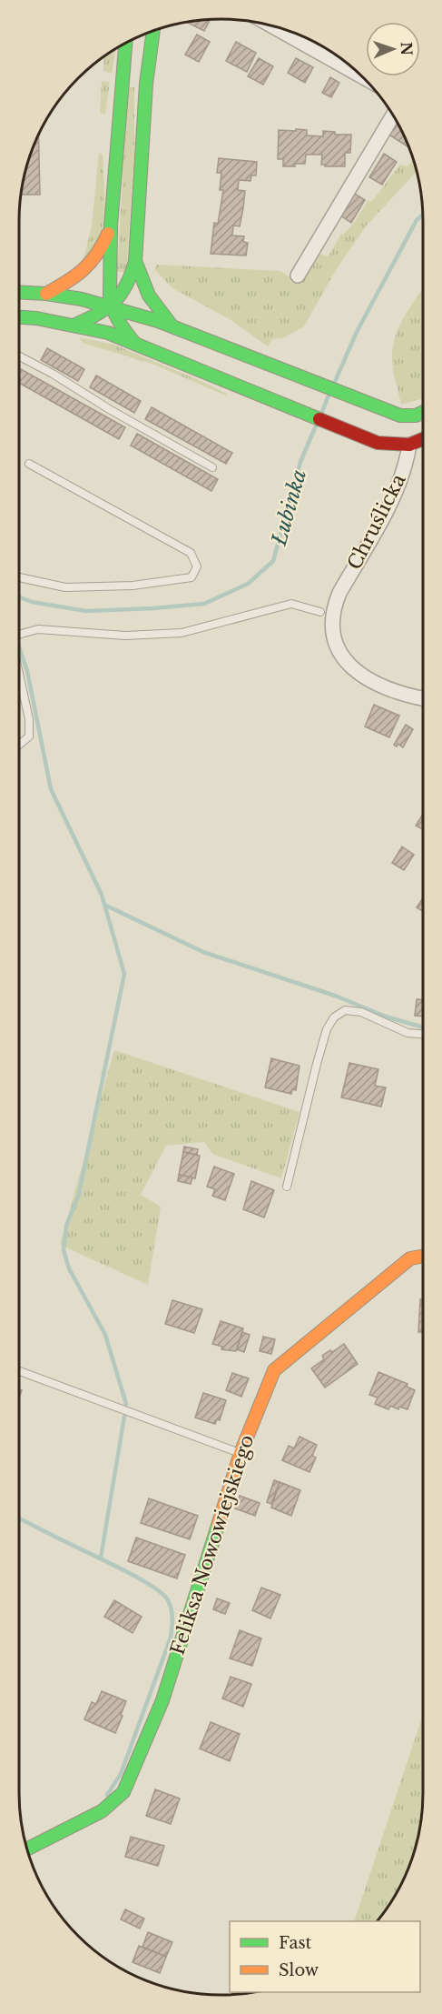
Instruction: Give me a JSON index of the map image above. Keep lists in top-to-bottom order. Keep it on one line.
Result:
{"streets":{"street":["Chruślicka","Feliksa Nowowiejskiego"]},"water":["Łubinka"],"legend":["Fast","Slow"],"north":"right"}
